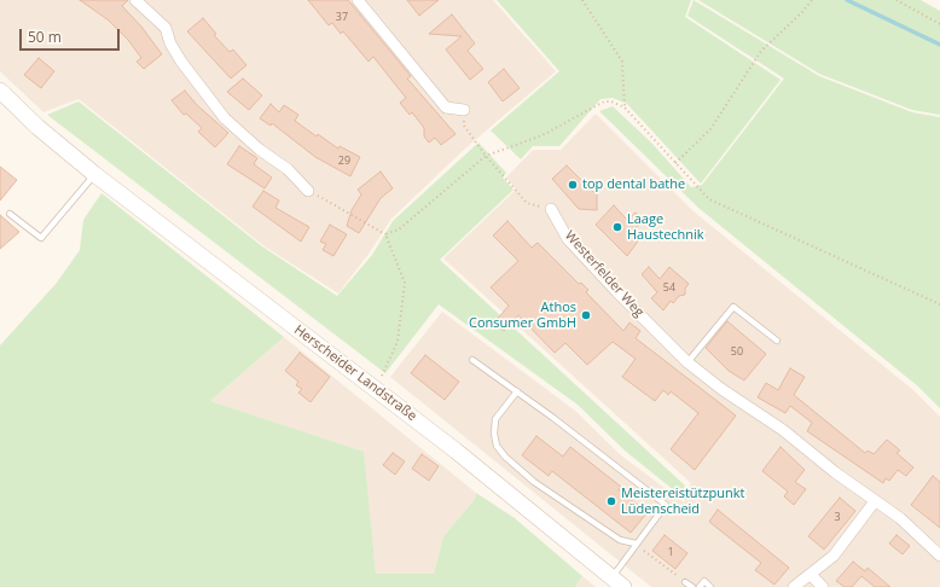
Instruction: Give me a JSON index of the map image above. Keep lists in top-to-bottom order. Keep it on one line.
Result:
{"streets":{"main road":["Herscheider Landstraße"],"street":["Westerfelder Weg"]},"places":["top dental bathe","Laage Haustechnik","Athos Consumer GmbH","Meistereistützpunkt Lüdenscheid"],"house_numbers":["37","29","54","50","3","1"],"scale_bar":"50 m"}
